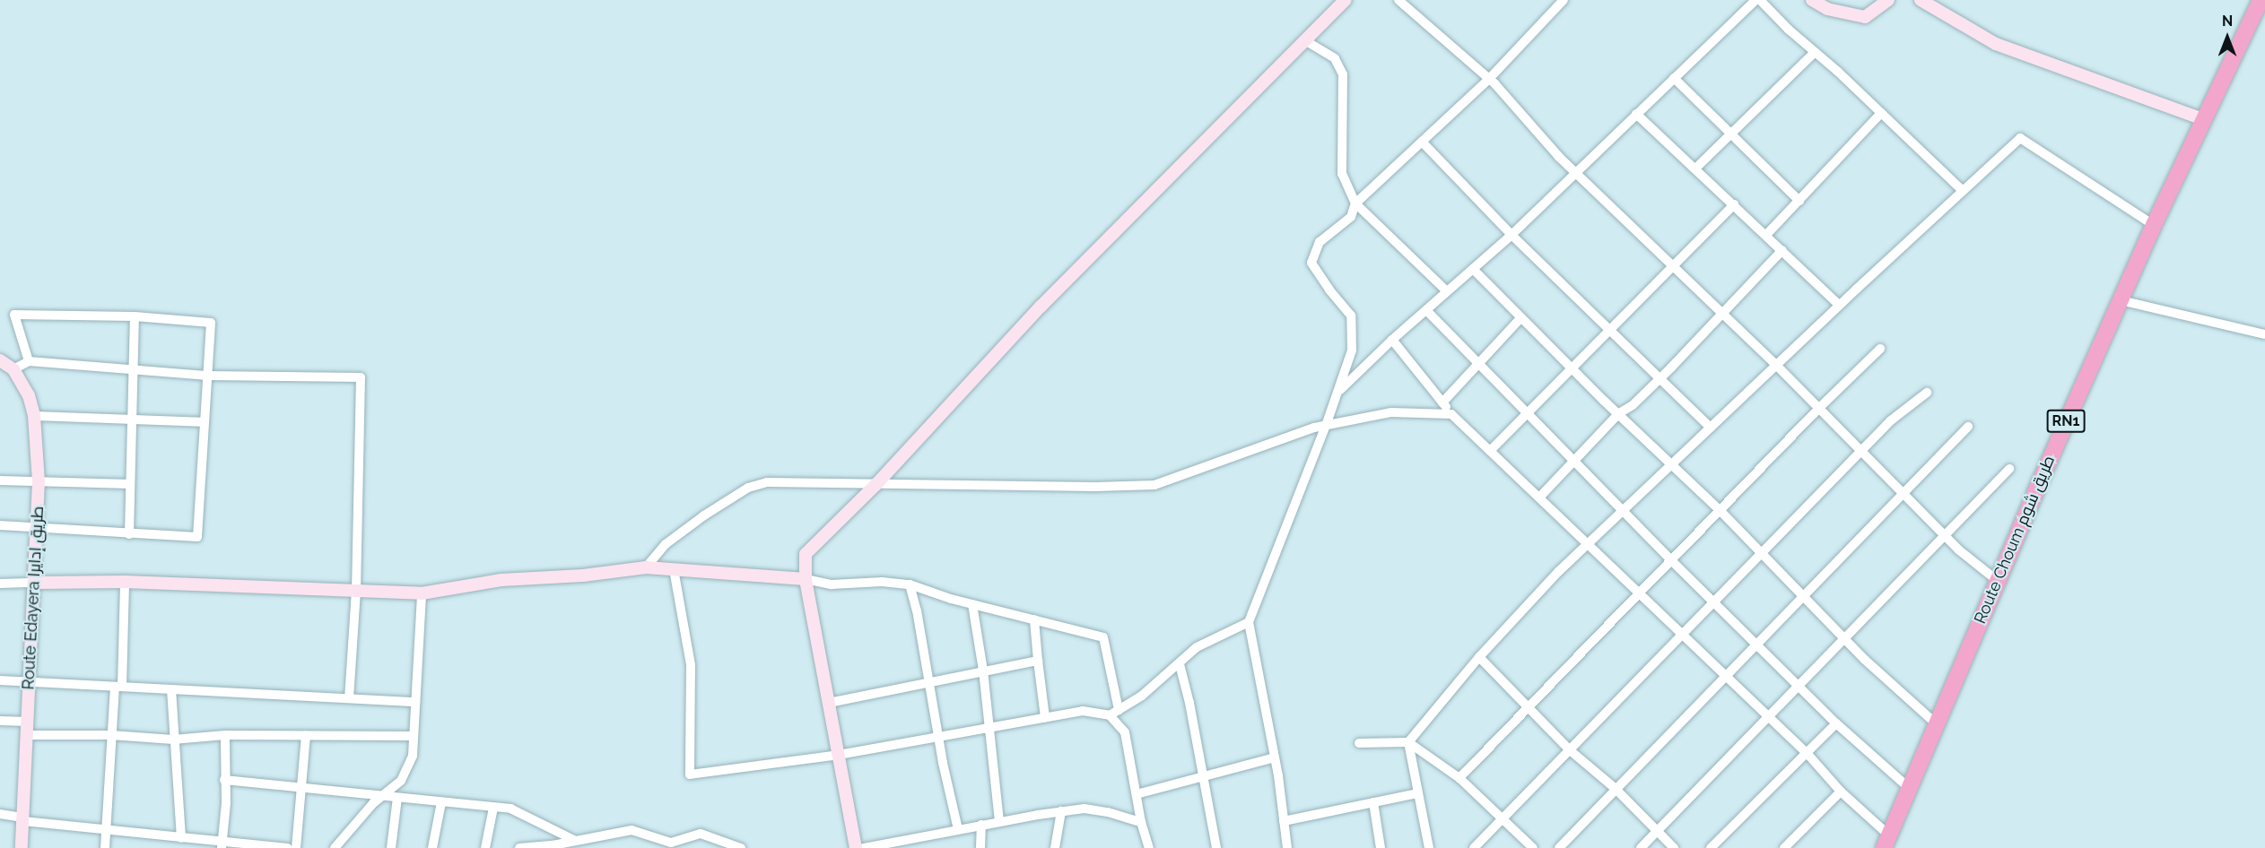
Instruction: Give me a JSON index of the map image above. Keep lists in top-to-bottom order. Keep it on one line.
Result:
{"streets":{"highway":["RN1","Route Choum طريق شوم"],"street":["Route Edayera طريق إدايرا"]},"north":"top"}
